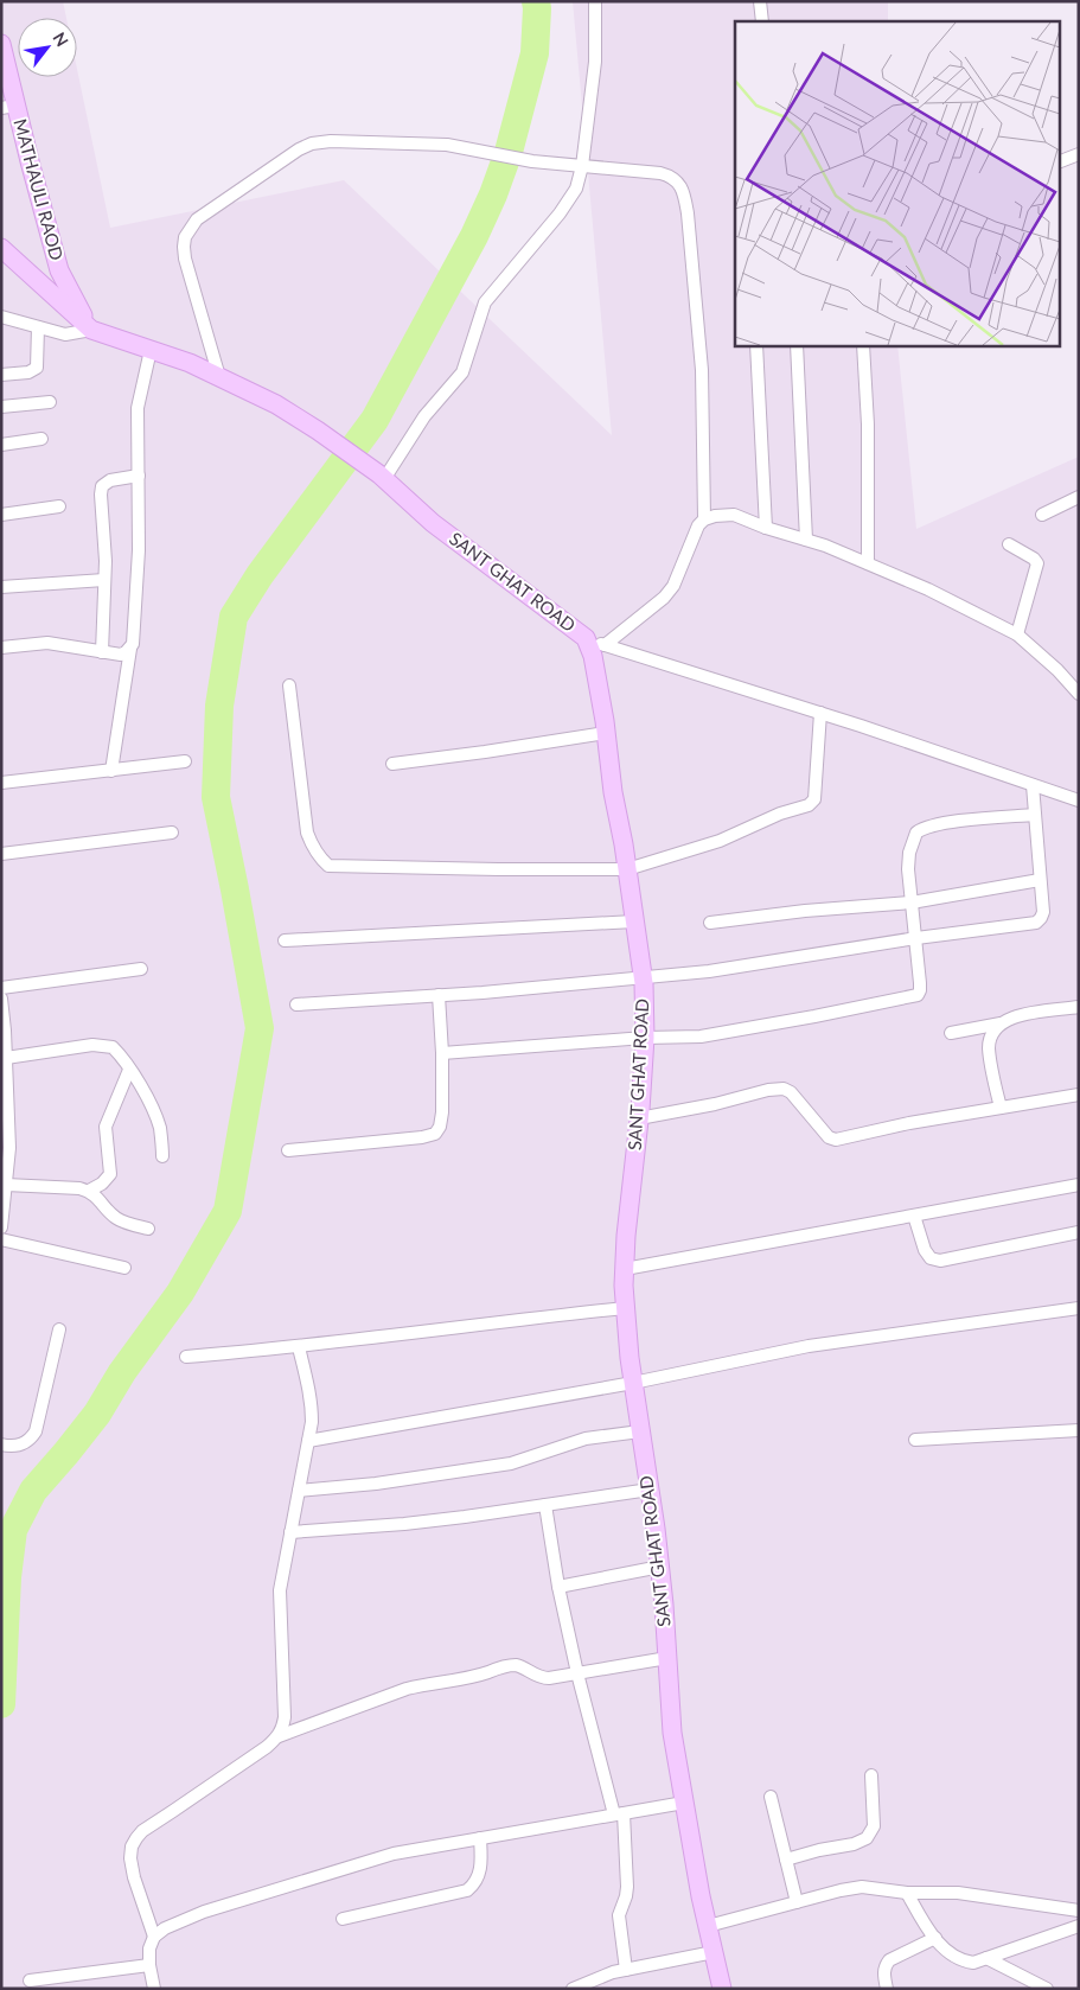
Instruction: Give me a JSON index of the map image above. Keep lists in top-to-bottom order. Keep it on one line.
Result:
{"streets":{"street":["MATHAULI RAOD","SANT GHAT ROAD"]},"crossings":[["MATHAULI RAOD","SANT GHAT ROAD"]],"north":"top right"}
